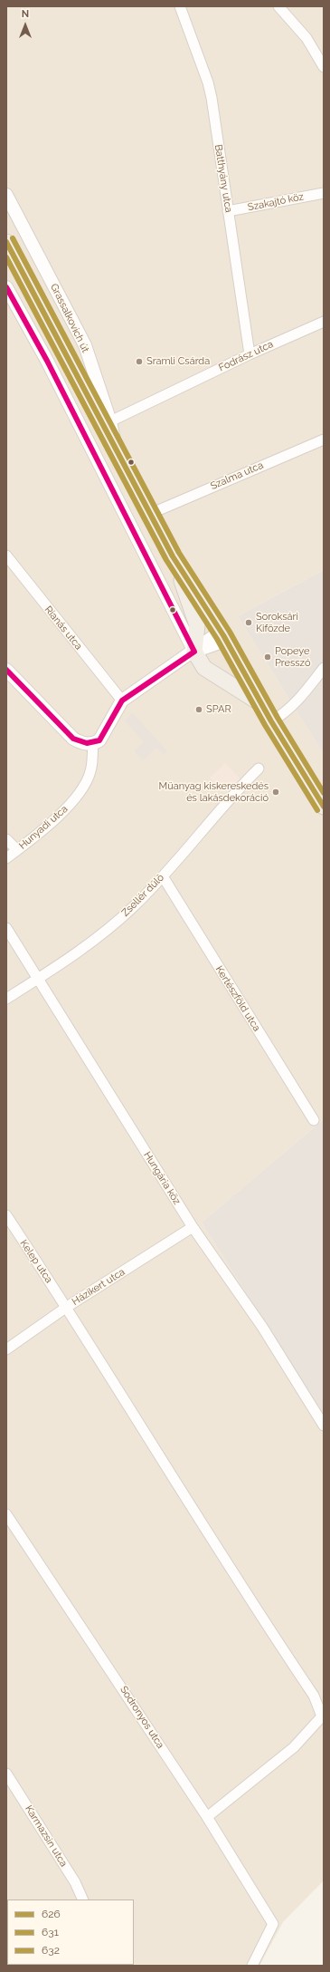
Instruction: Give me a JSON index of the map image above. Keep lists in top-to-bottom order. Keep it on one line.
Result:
{"streets":{"main road":["Grassalkovich út"],"street":["Batthyány utca","Szakajtó köz","Fodrász utca","Szalma utca","Rianás utca","Hunyadi utca","Zsellér dűlő","Kertészföld utca","Hungária köz","Kelep utca","Házikert utca","Sodronyos utca","Karmazsin utca"]},"crossings":[["Batthyány utca","Szakajtó köz"],["Batthyány utca","Fodrász utca"],["Grassalkovich út","Fodrász utca"],["Grassalkovich út","Szalma utca"],["Zsellér dűlő","Kertészföld utca"],["Zsellér dűlő","Hungária köz"],["Hungária köz","Házikert utca"],["Kelep utca","Házikert utca"],["Kelep utca","Sodronyos utca"]],"places":["Sramli Csárda","Soroksári Kifőzde","Popeye Presszó","SPAR","Műanyag kiskereskedés és lakásdekoráció"],"lines":["transit line 632","transit line 626","transit line 631"],"legend":["626","631","632"],"north":"top"}
